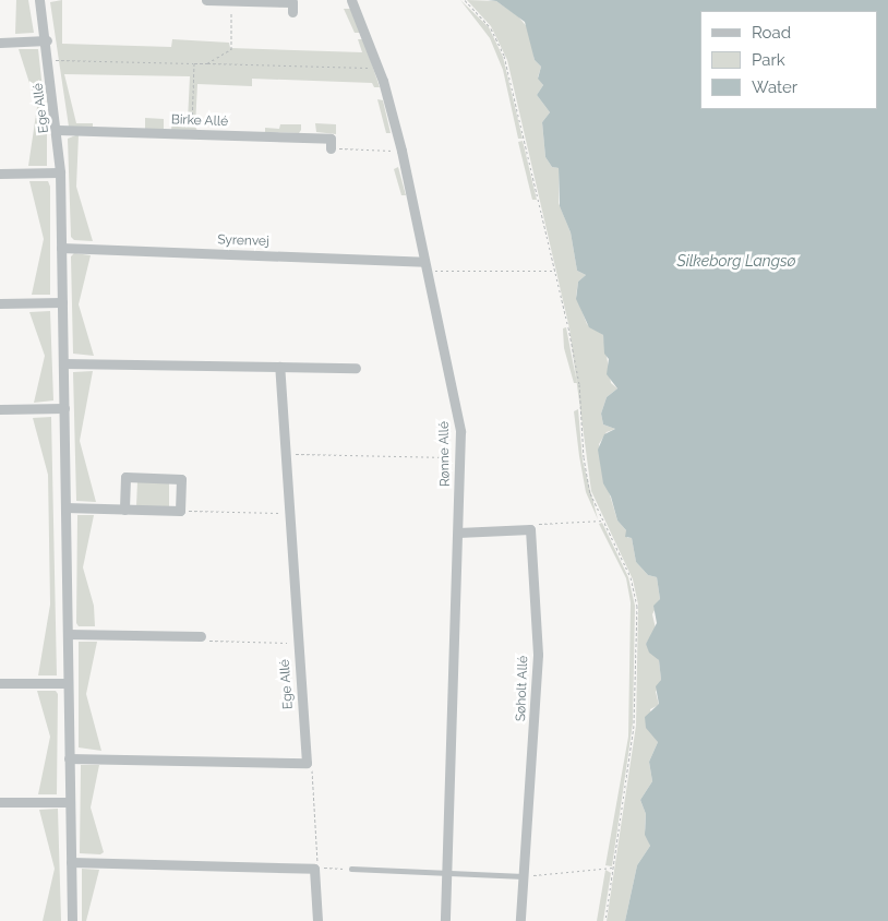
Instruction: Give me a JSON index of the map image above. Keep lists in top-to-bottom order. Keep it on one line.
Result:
{"streets":{"street":["Ege Allé","Birke Allé","Syrenvej","Rønne Allé","Søholt Allé"]},"crossings":[["Ege Allé","Birke Allé"],["Ege Allé","Syrenvej"],["Syrenvej","Rønne Allé"]],"water":["Silkeborg Langsø"],"legend":["Road","Park","Water"]}
